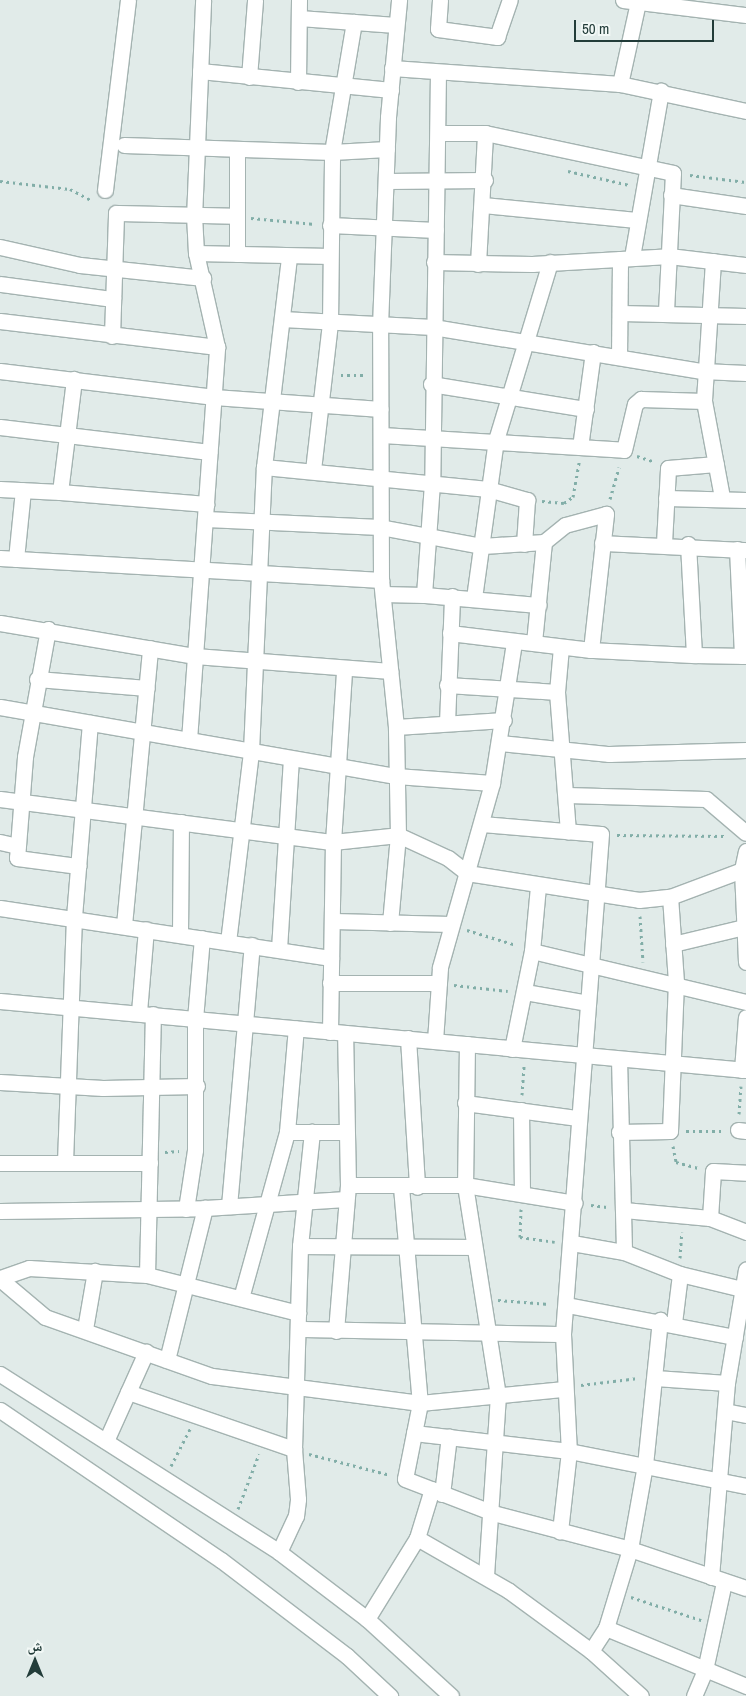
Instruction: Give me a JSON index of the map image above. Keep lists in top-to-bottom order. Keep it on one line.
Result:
{"scale_bar":"50 m","north":"top"}
